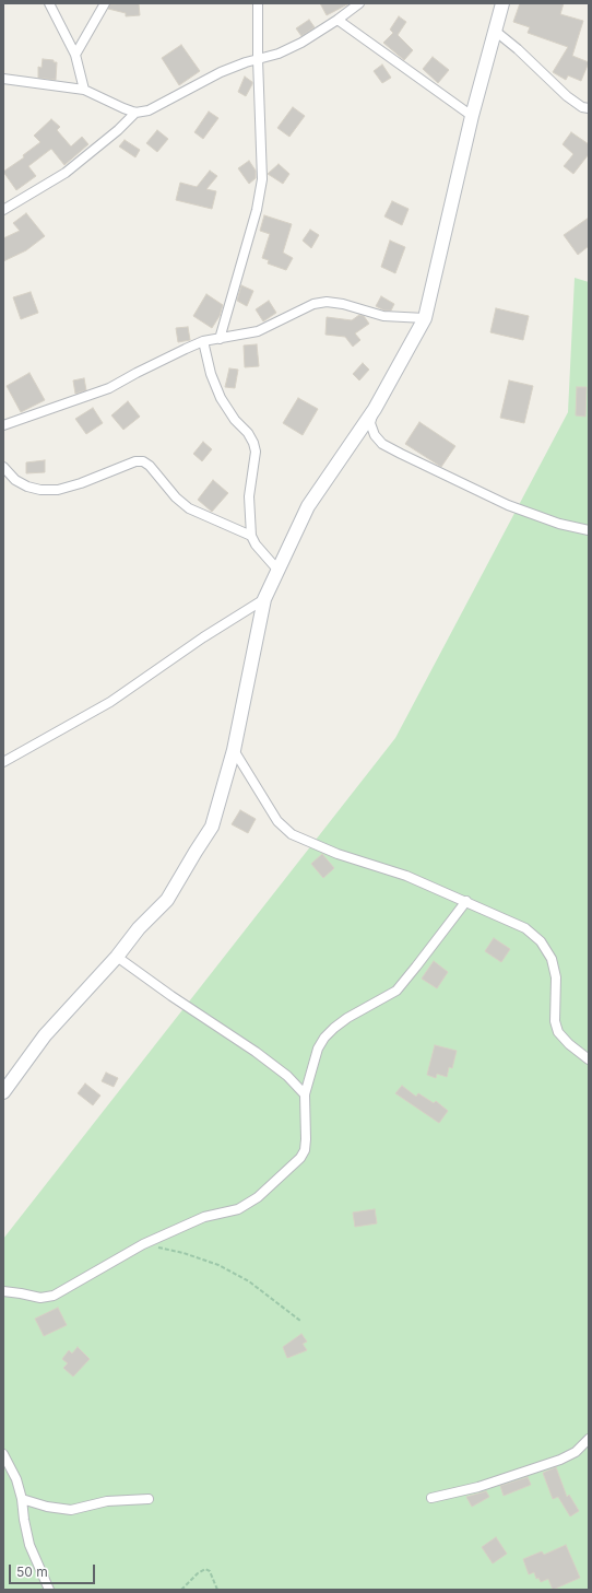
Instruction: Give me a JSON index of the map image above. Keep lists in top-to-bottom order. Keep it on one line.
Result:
{"scale_bar":"50 m"}
